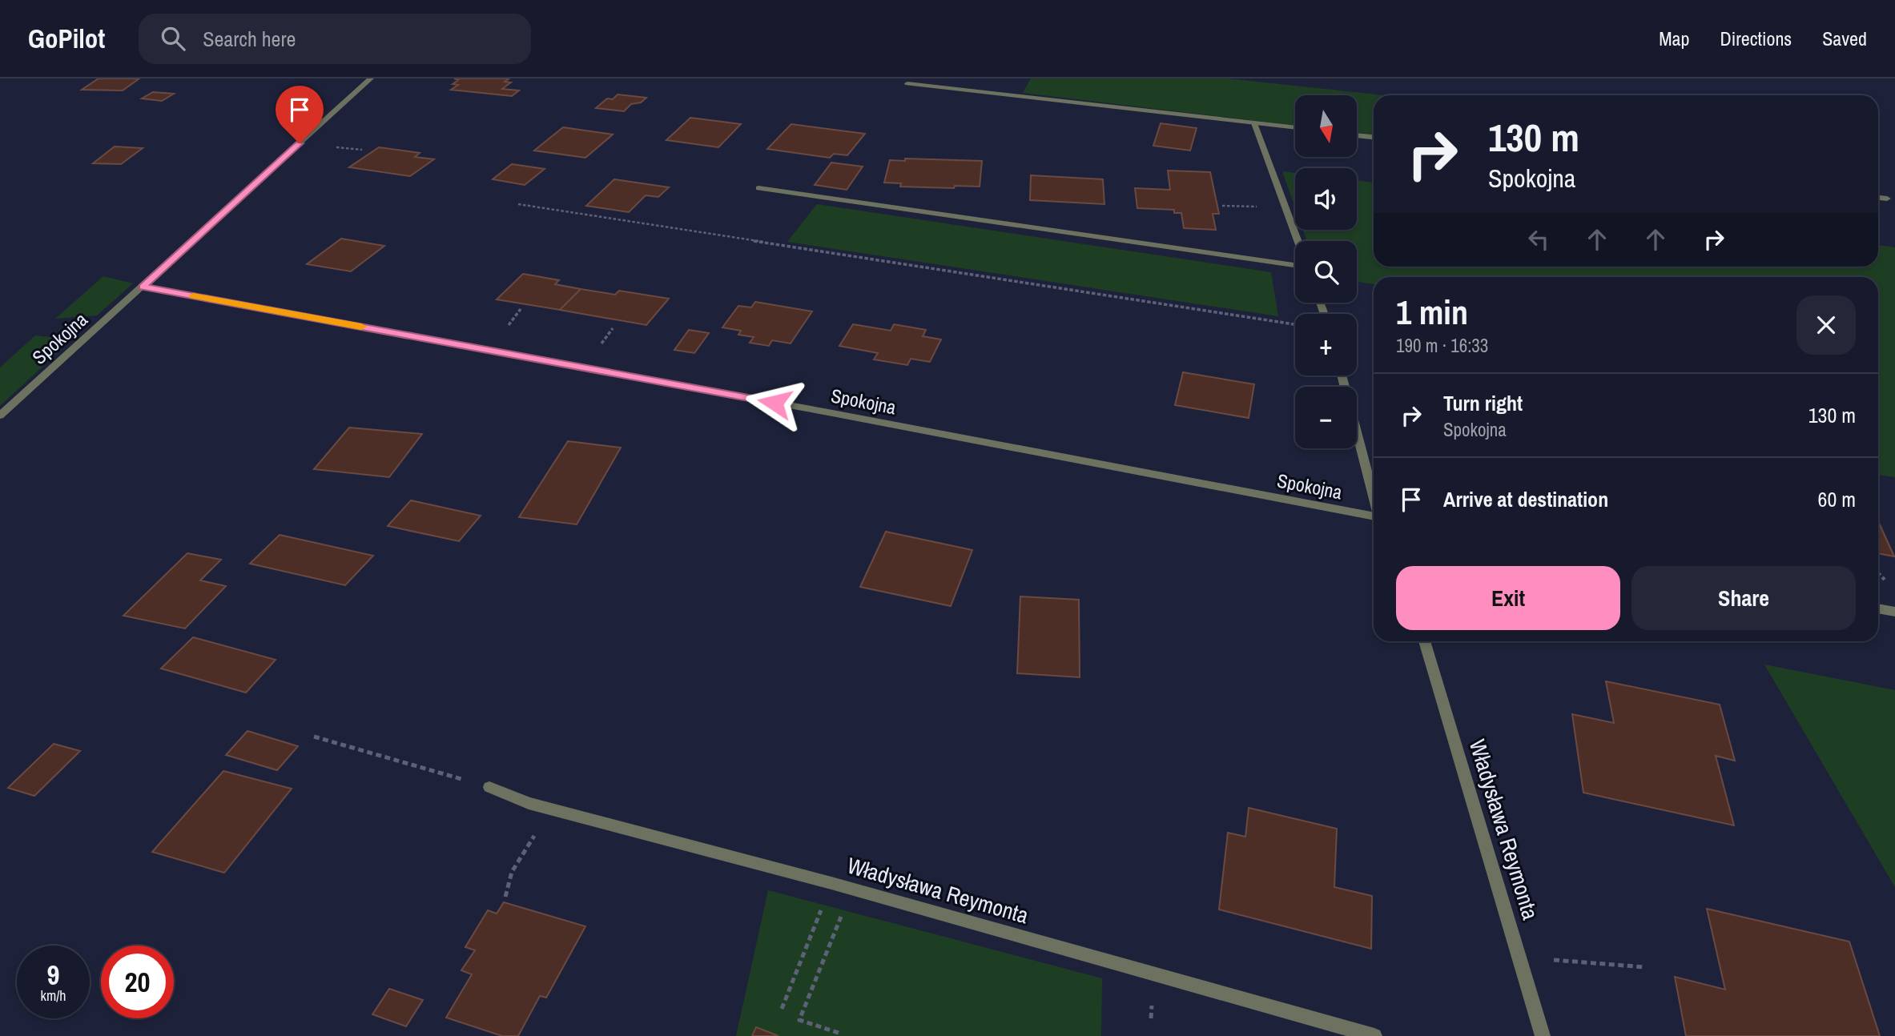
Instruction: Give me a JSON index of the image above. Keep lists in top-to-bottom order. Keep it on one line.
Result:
{"streets":{"street":["Spokojna","Władysława Reymonta"]},"north":"bottom","page":{"header":"GoPilot","search":"Search here","nav":["Map","Directions","Saved"],"map_buttons":["+","−"],"turn":["130 m","Spokojna"],"heading":["1 min","190 m · 16:33"],"list":[{"name":"Turn right","note":"Spokojna","value":"130 m"},{"name":"Arrive at destination","value":"60 m"}],"buttons":["Exit","Share"],"speed":"9 km/h","limit":"20"}}
